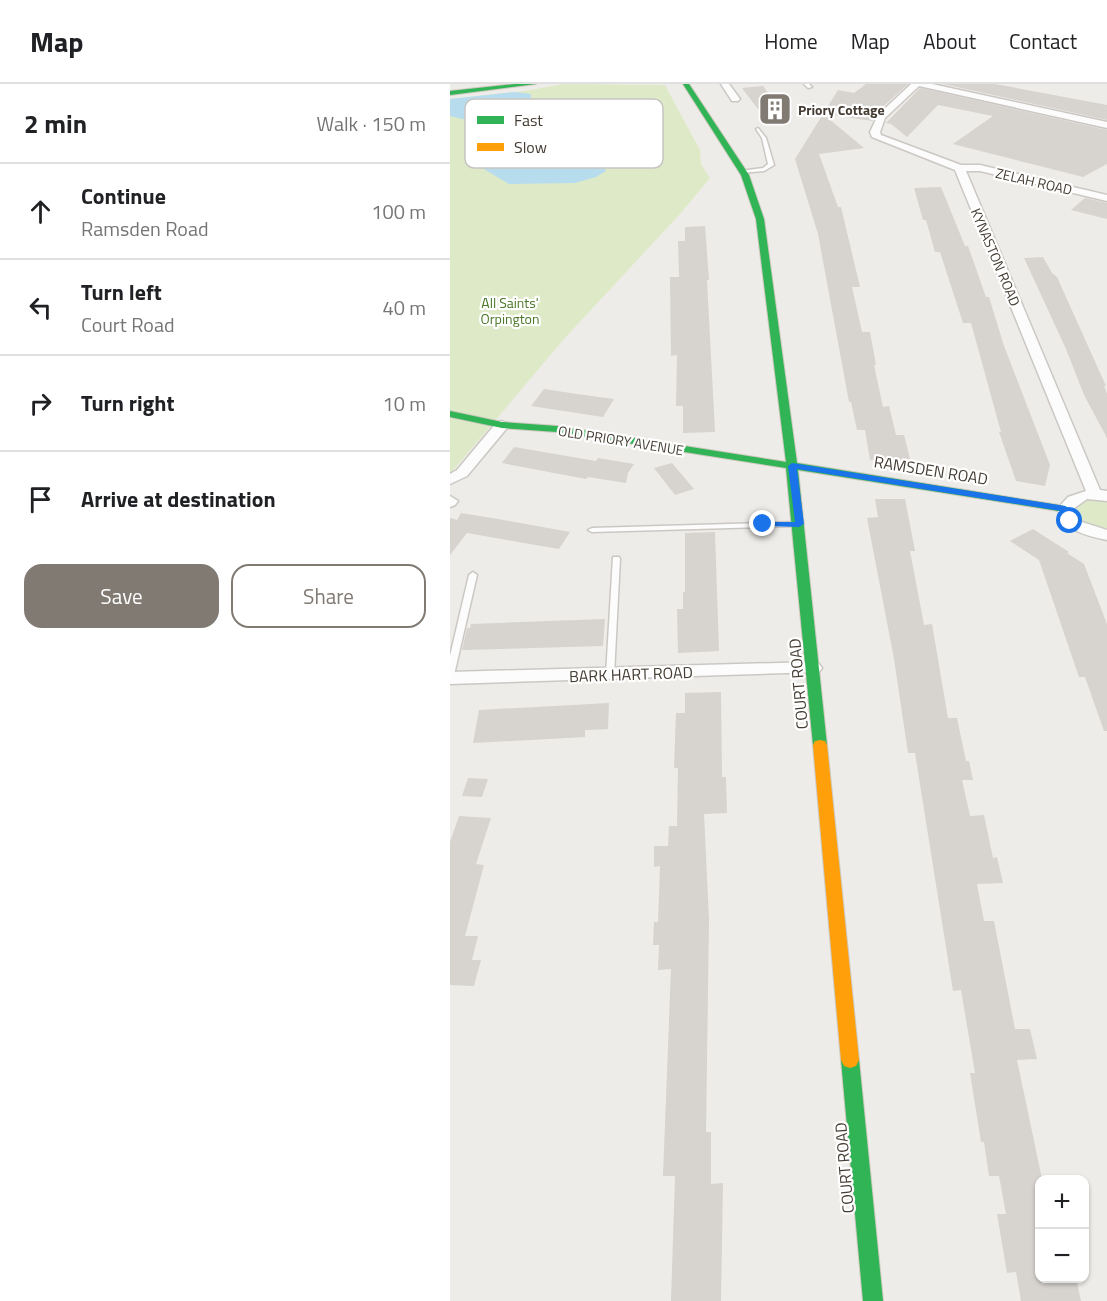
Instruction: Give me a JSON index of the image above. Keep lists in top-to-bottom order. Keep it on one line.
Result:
{"streets":{"main road":["OLD PRIORY AVENUE","RAMSDEN ROAD","COURT ROAD"],"street":["ZELAH ROAD","KYNASTON ROAD","BARK HART ROAD"]},"crossings":[["ZELAH ROAD","KYNASTON ROAD"],["OLD PRIORY AVENUE","RAMSDEN ROAD"],["OLD PRIORY AVENUE","COURT ROAD"],["RAMSDEN ROAD","COURT ROAD"],["BARK HART ROAD","COURT ROAD"]],"parks":["All Saints' Orpington"],"places":{"building":["Priory Cottage"]},"legend":["Fast","Slow"],"page":{"header":"Map","nav":["Home","Map","About","Contact"],"heading":["2 min","Walk · 150 m"],"list":[["Continue","Ramsden Road","100 m"],["Turn left","Court Road","40 m"],["Turn right","10 m"],"Arrive at destination"],"buttons":["Save","Share"],"map_buttons":["+","−"]}}
